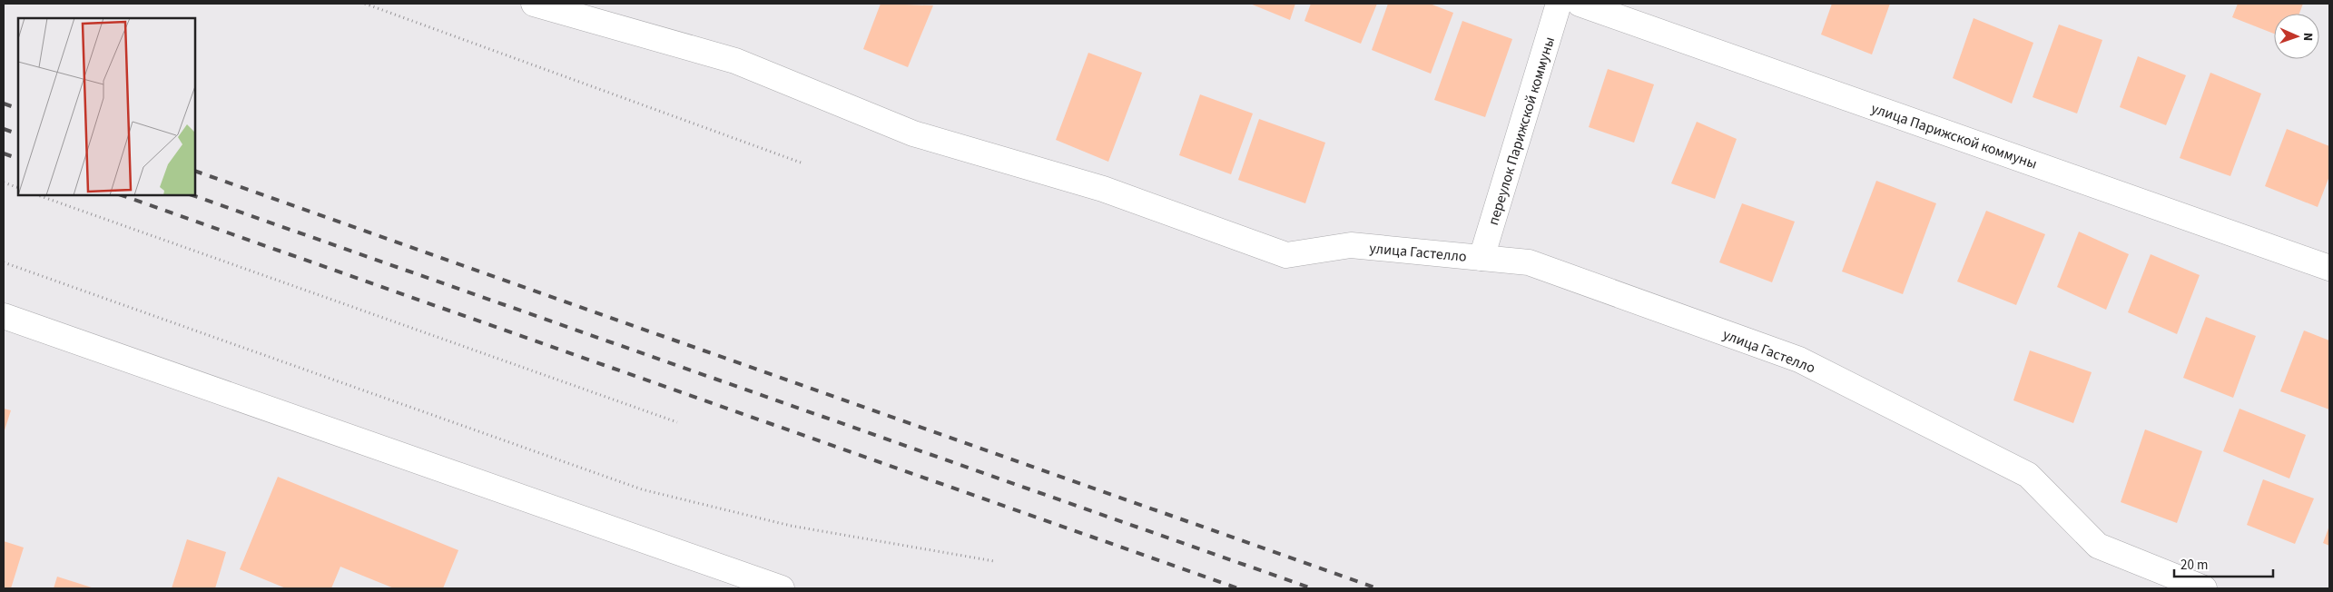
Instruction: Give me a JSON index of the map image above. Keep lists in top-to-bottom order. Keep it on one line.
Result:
{"streets":{"street":["переулок Парижской коммуны","улица Парижской коммуны","улица Гастелло"]},"crossings":[["переулок Парижской коммуны","улица Гастелло"]],"scale_bar":"20 m","north":"right"}
